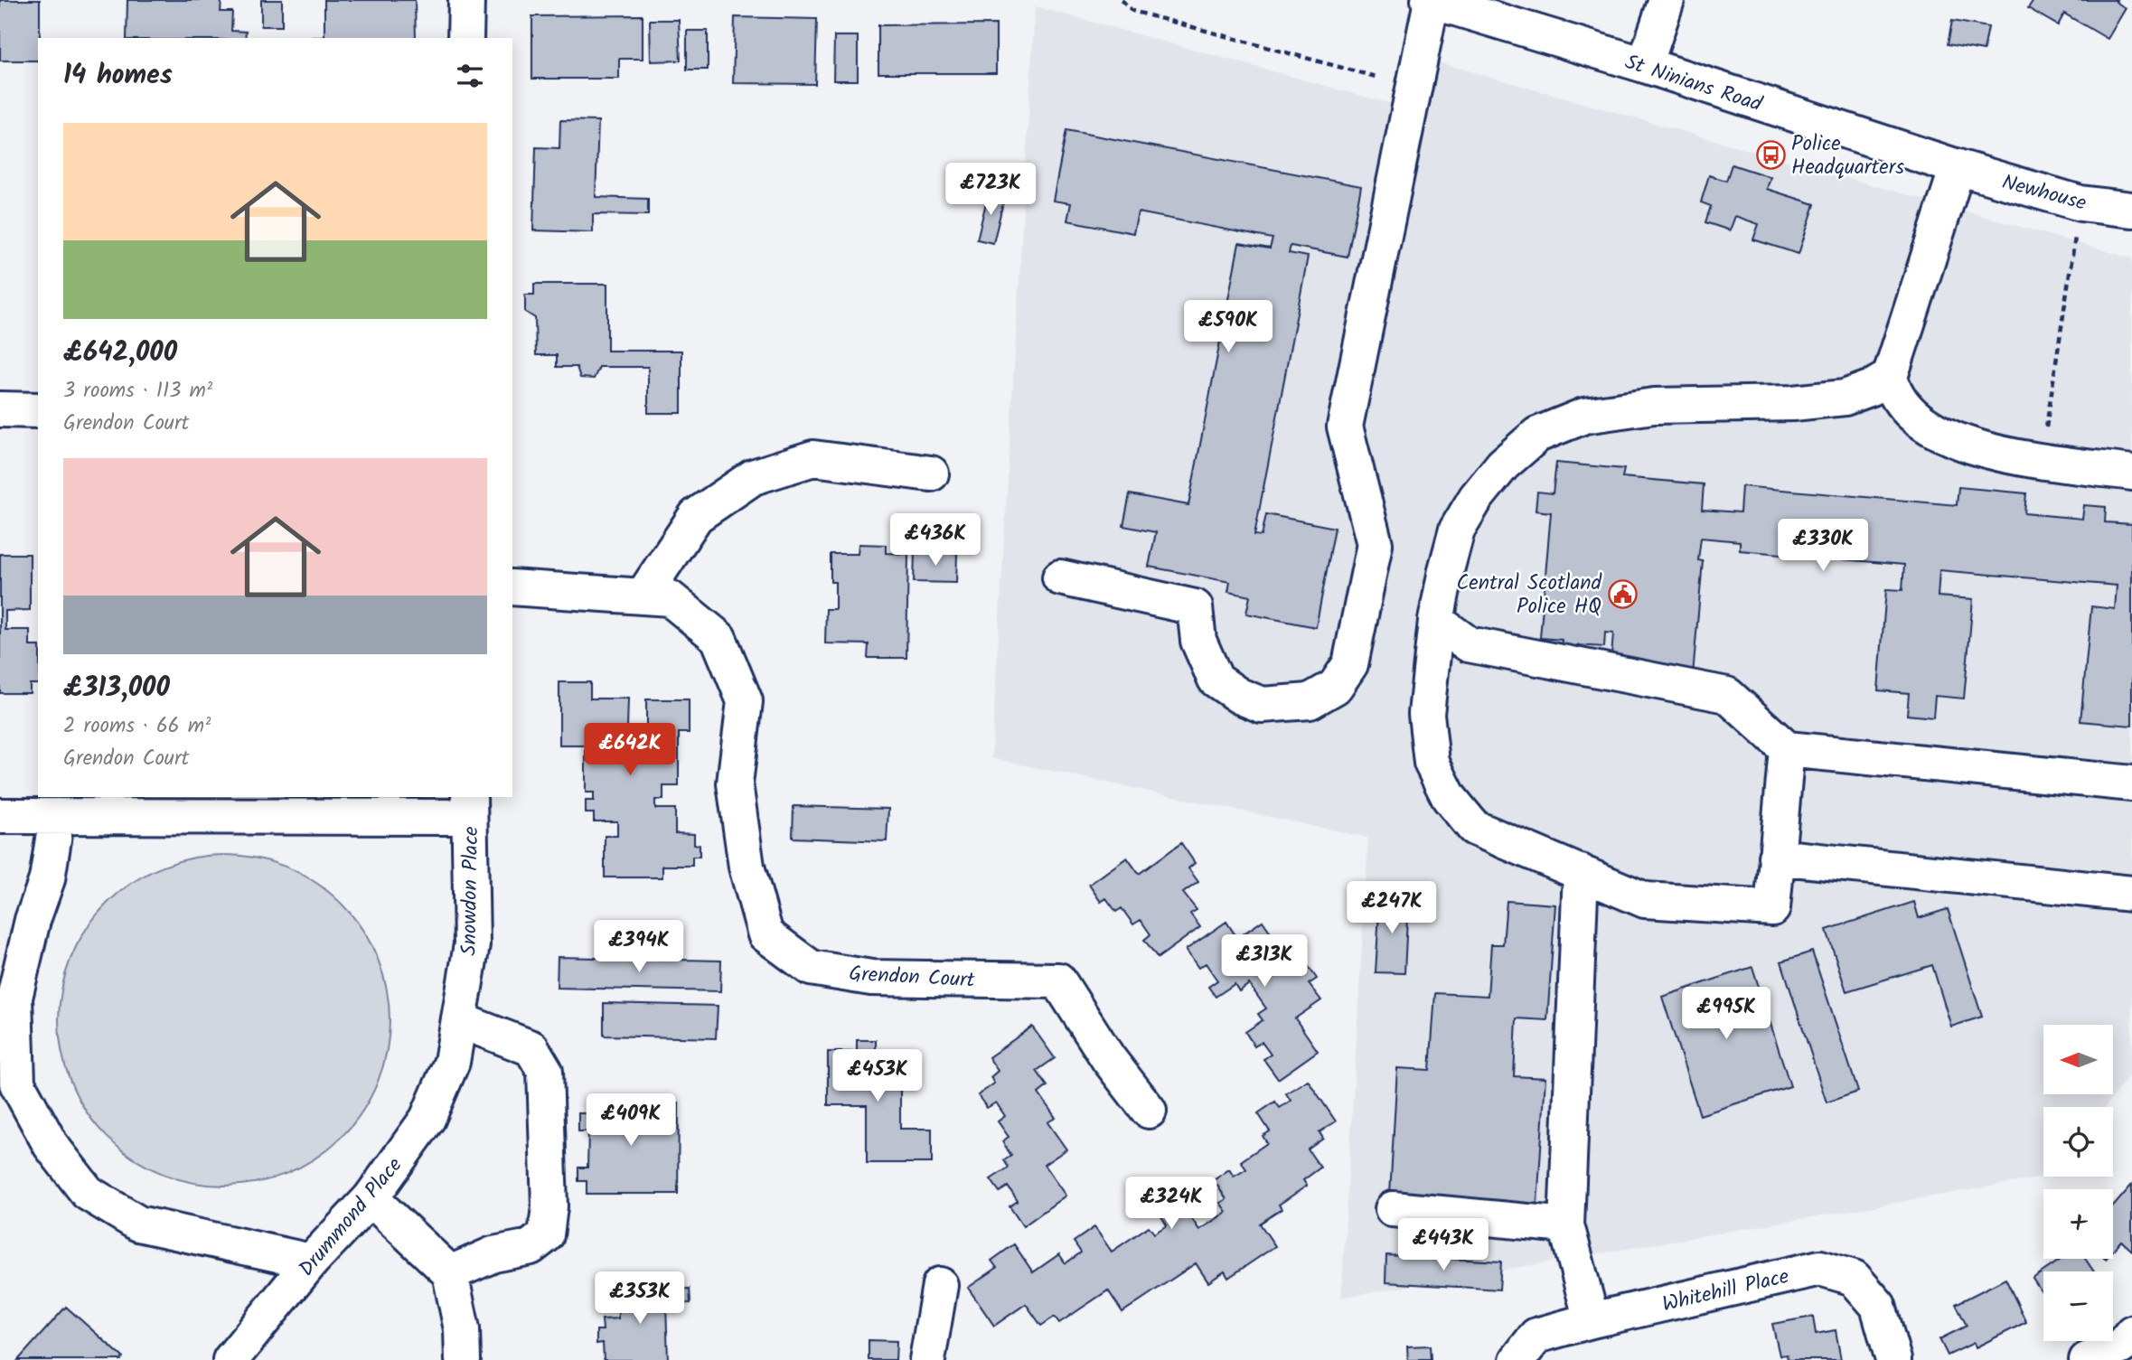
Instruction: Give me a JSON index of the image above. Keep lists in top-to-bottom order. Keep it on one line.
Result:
{"streets":{"street":["St Ninians Road","Newhouse","Snowdon Place","Grendon Court","Drummond Place","Whitehill Place"]},"crossings":[["St Ninians Road","Newhouse"],["Snowdon Place","Drummond Place"]],"places":{"bus stop":["Police Headquarters"],"public building":["Central Scotland Police HQ"]},"north":"left","page":{"heading":"14 homes","list":[{"name":"£642,000","note":"3 rooms · 113 m² · Grendon Court"},{"name":"£313,000","note":"2 rooms · 66 m² · Grendon Court"}],"price":["£723K","£590K","£436K","£330K","£642K","£247K","£394K","£313K","£995K","£453K","£409K","£324K","£443K","£353K"],"map_buttons":["+","−"]}}
